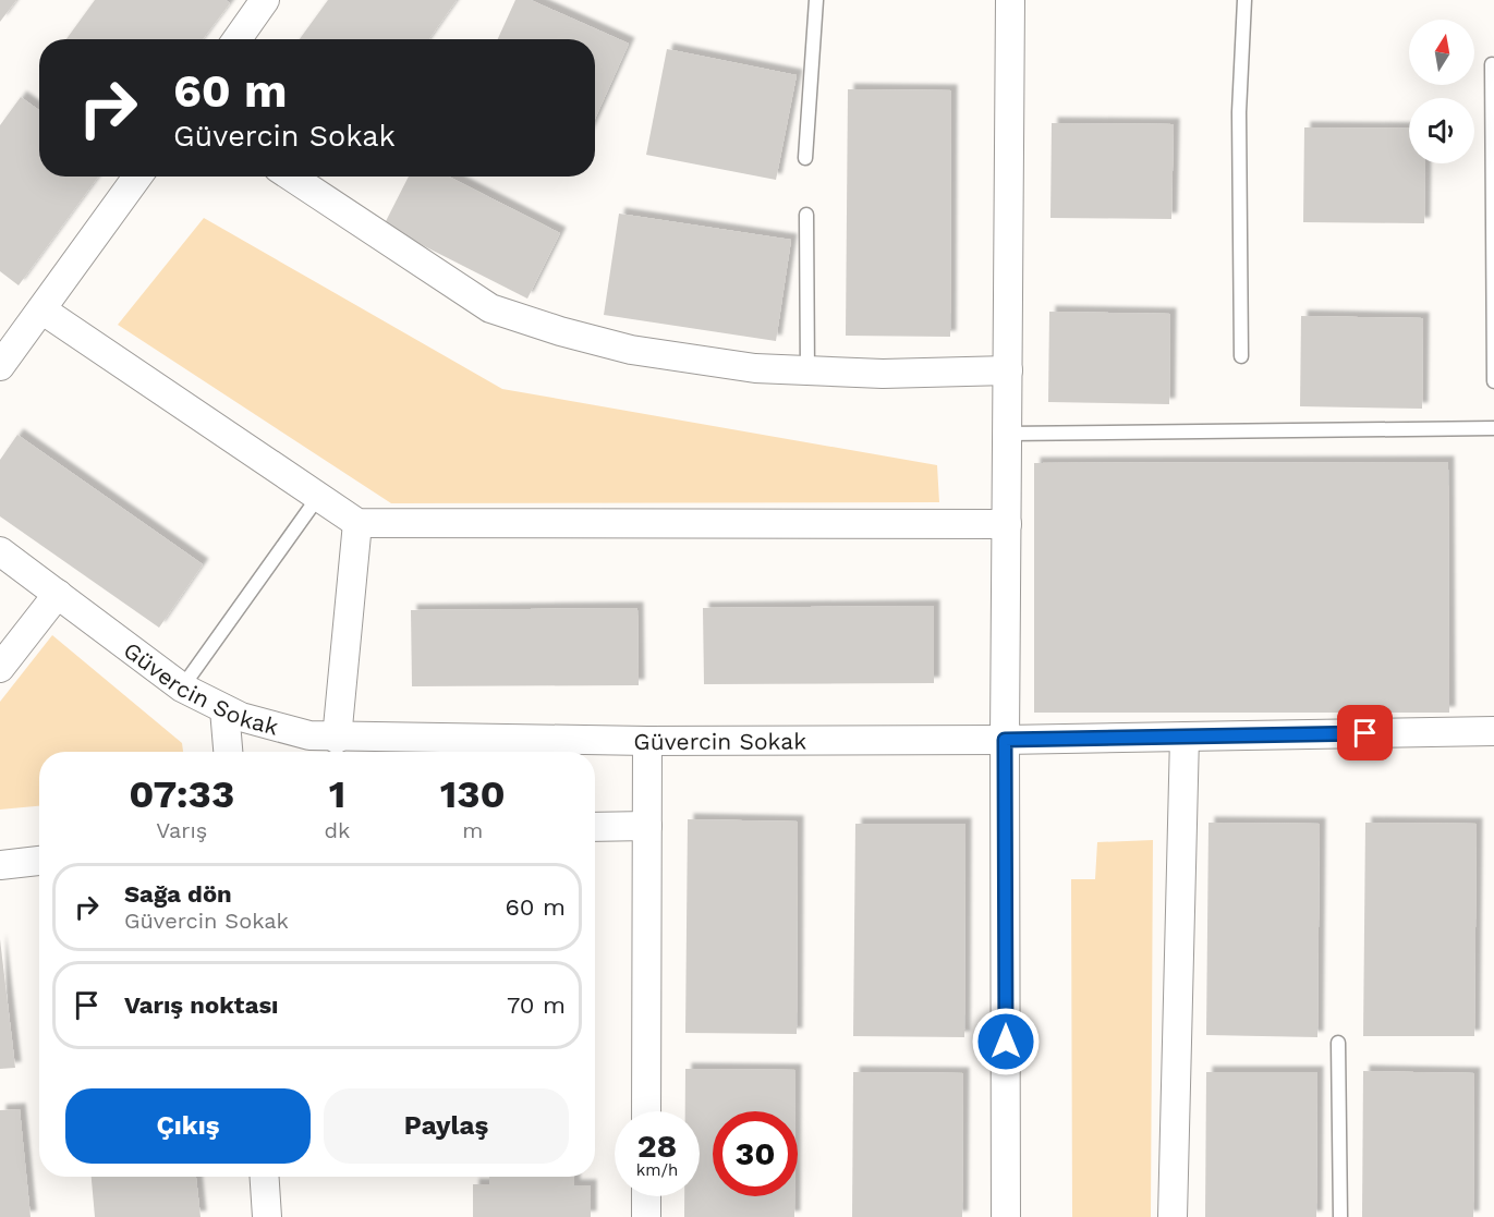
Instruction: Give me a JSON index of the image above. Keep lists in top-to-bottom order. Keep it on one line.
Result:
{"streets":{"street":["Güvercin Sokak"]},"north":"top","page":{"turn":["60 m","Güvercin Sokak"],"eta":["07:33","Varış","1","dk","130","m"],"list":[{"name":"Sağa dön","note":"Güvercin Sokak","value":"60 m"},{"name":"Varış noktası","value":"70 m"}],"buttons":["Çıkış","Paylaş"],"speed":"28 km/h","limit":"30"}}
